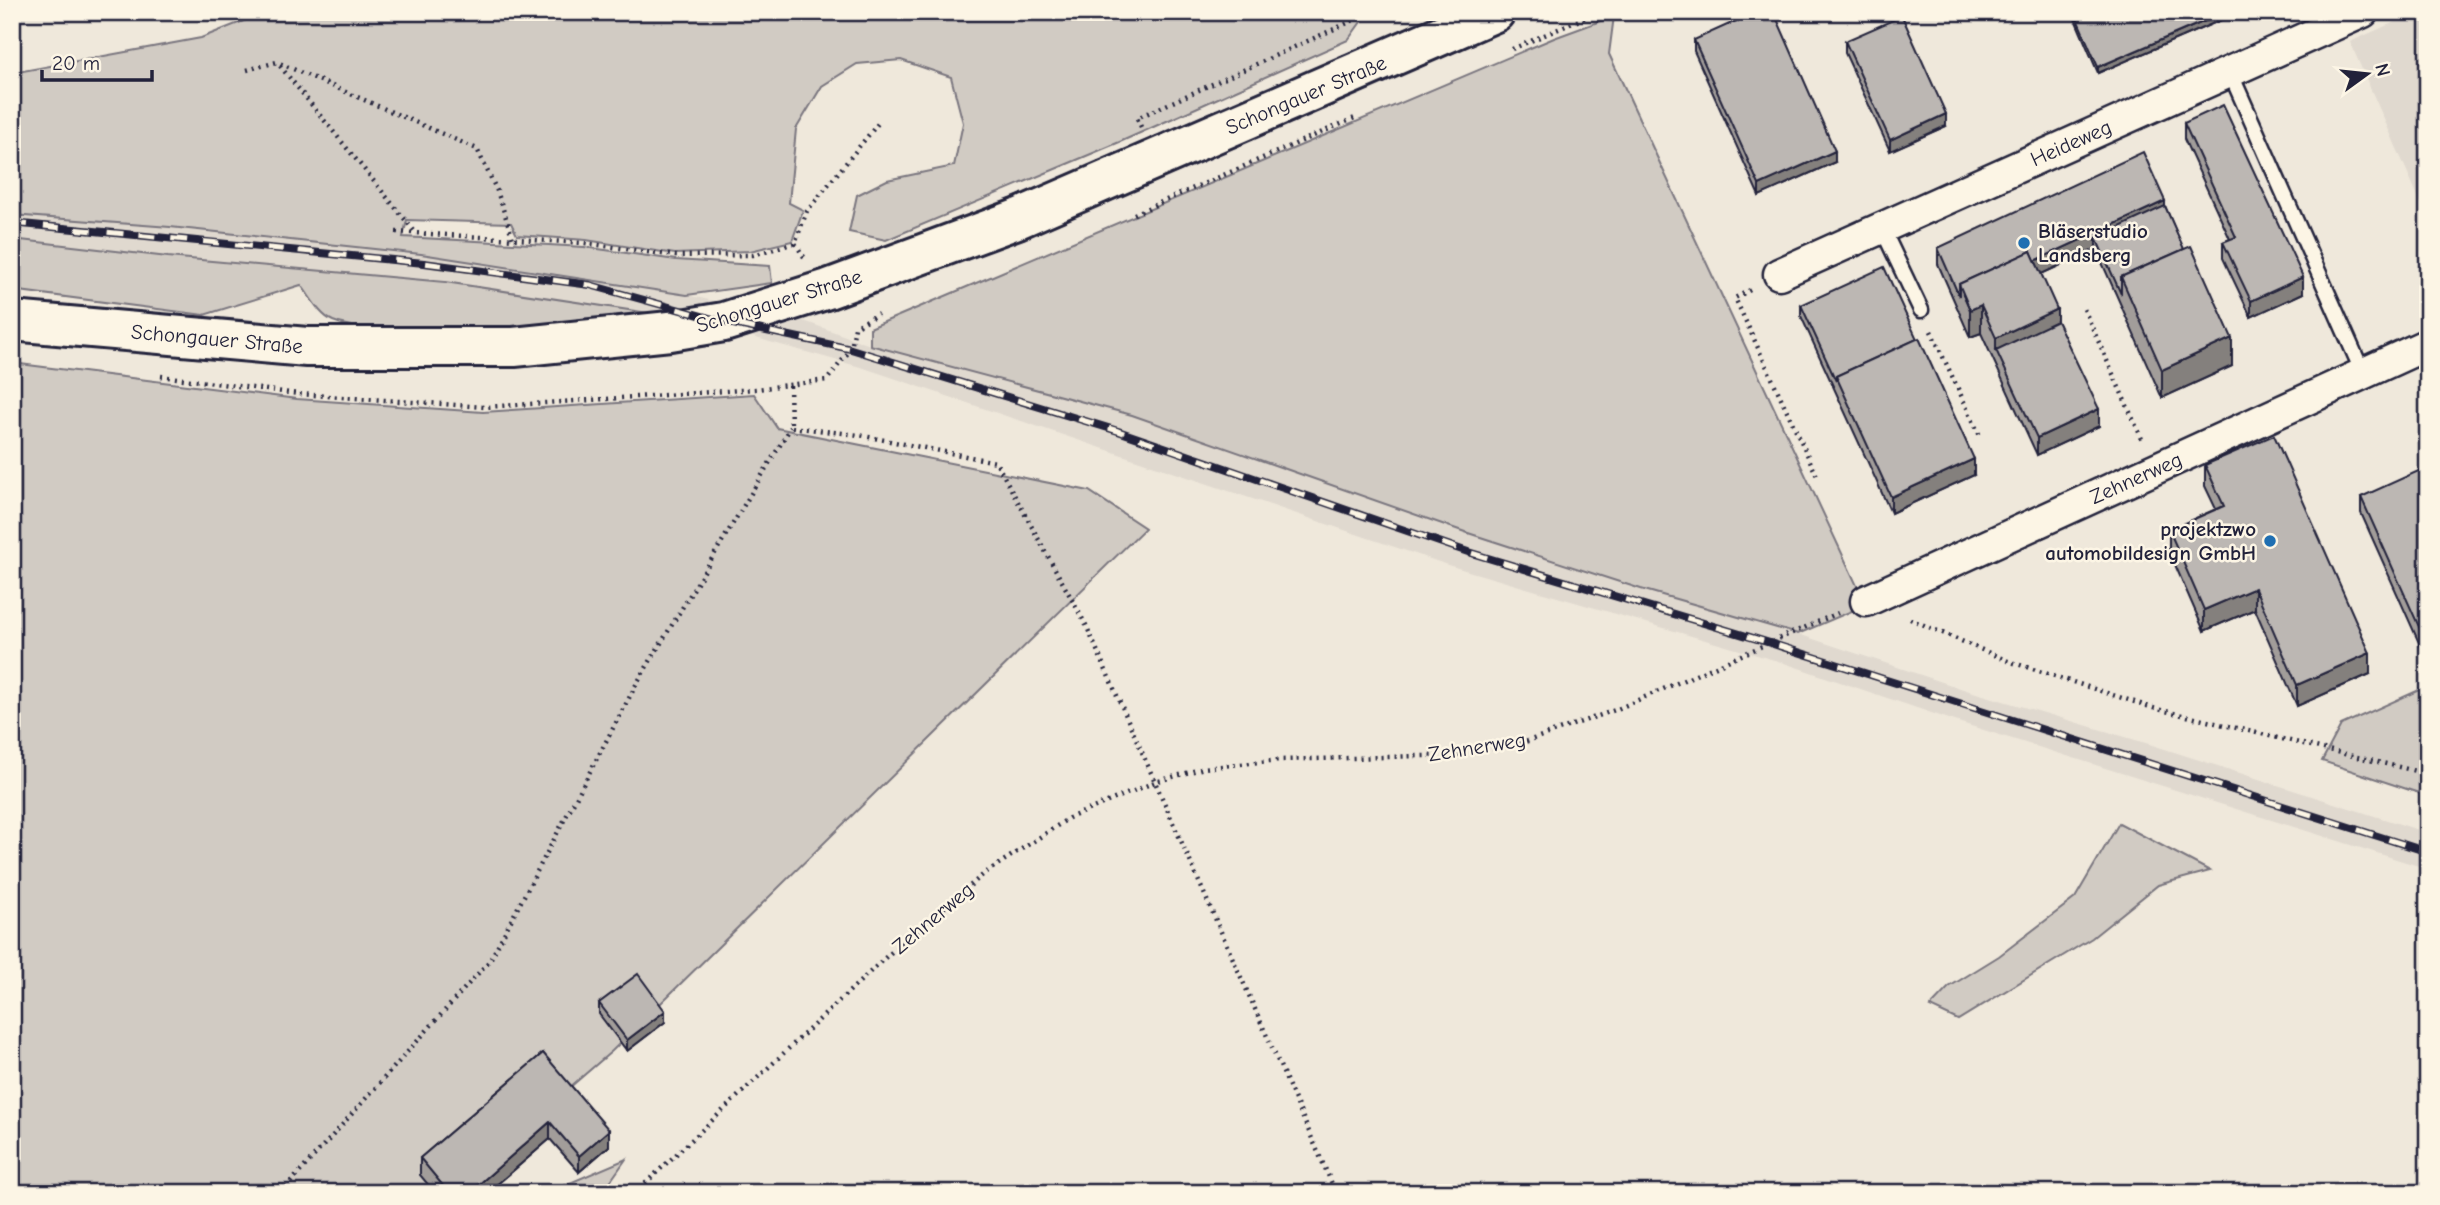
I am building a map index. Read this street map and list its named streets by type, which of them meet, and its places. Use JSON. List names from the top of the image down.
{
  "streets": {
    "main road": ["Schongauer Straße"],
    "street": ["Heideweg", "Zehnerweg"]
  },
  "places": ["Bläserstudio Landsberg", "projektzwo automobildesign GmbH"],
  "scale_bar": "20 m",
  "north": "right"
}
